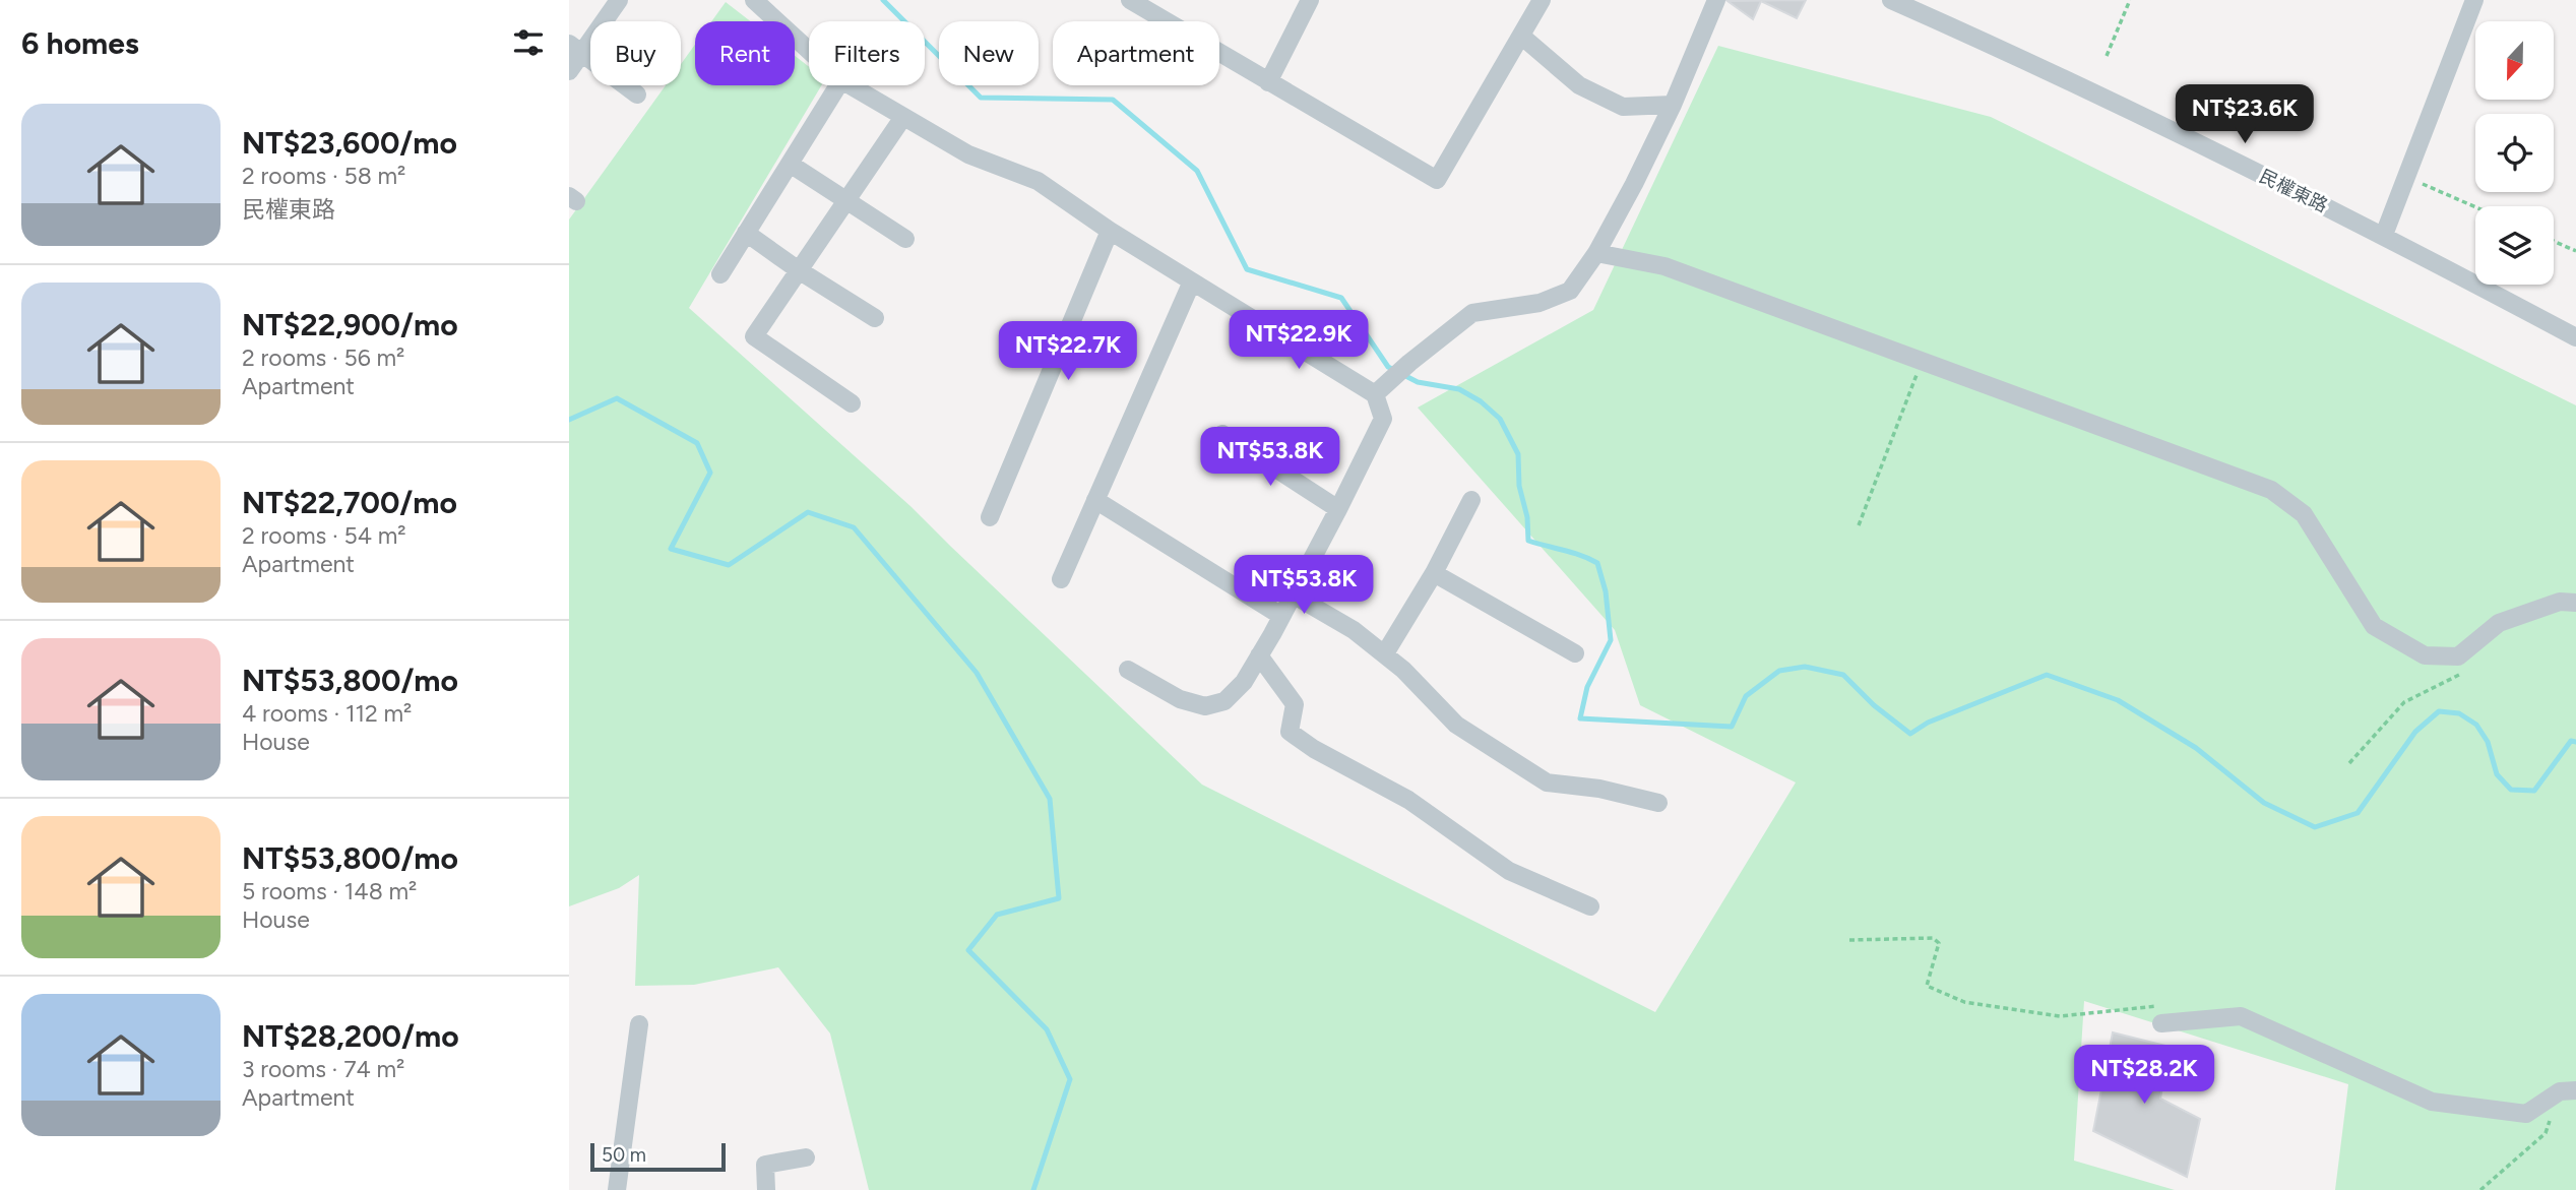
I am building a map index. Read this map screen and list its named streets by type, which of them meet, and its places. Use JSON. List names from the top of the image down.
{
  "streets": {
    "street": ["民權東路"]
  },
  "scale_bar": "50 m",
  "north": "bottom",
  "page": {
    "heading": "6 homes",
    "chip": [
      "Buy",
      "Rent",
      "Filters",
      "New",
      "Apartment"
    ],
    "price": [
      "NT$23.6K",
      "NT$22.9K",
      "NT$22.7K",
      "NT$53.8K",
      "NT$53.8K",
      "NT$28.2K"
    ],
    "list": [
      {
        "name": "NT$23,600/mo",
        "note": "2 rooms · 58 m² · 民權東路"
      },
      {
        "name": "NT$22,900/mo",
        "note": "2 rooms · 56 m² · Apartment"
      },
      {
        "name": "NT$22,700/mo",
        "note": "2 rooms · 54 m² · Apartment"
      },
      {
        "name": "NT$53,800/mo",
        "note": "4 rooms · 112 m² · House"
      },
      {
        "name": "NT$53,800/mo",
        "note": "5 rooms · 148 m² · House"
      },
      {
        "name": "NT$28,200/mo",
        "note": "3 rooms · 74 m² · Apartment"
      }
    ],
    "scale": "50 m"
  }
}
